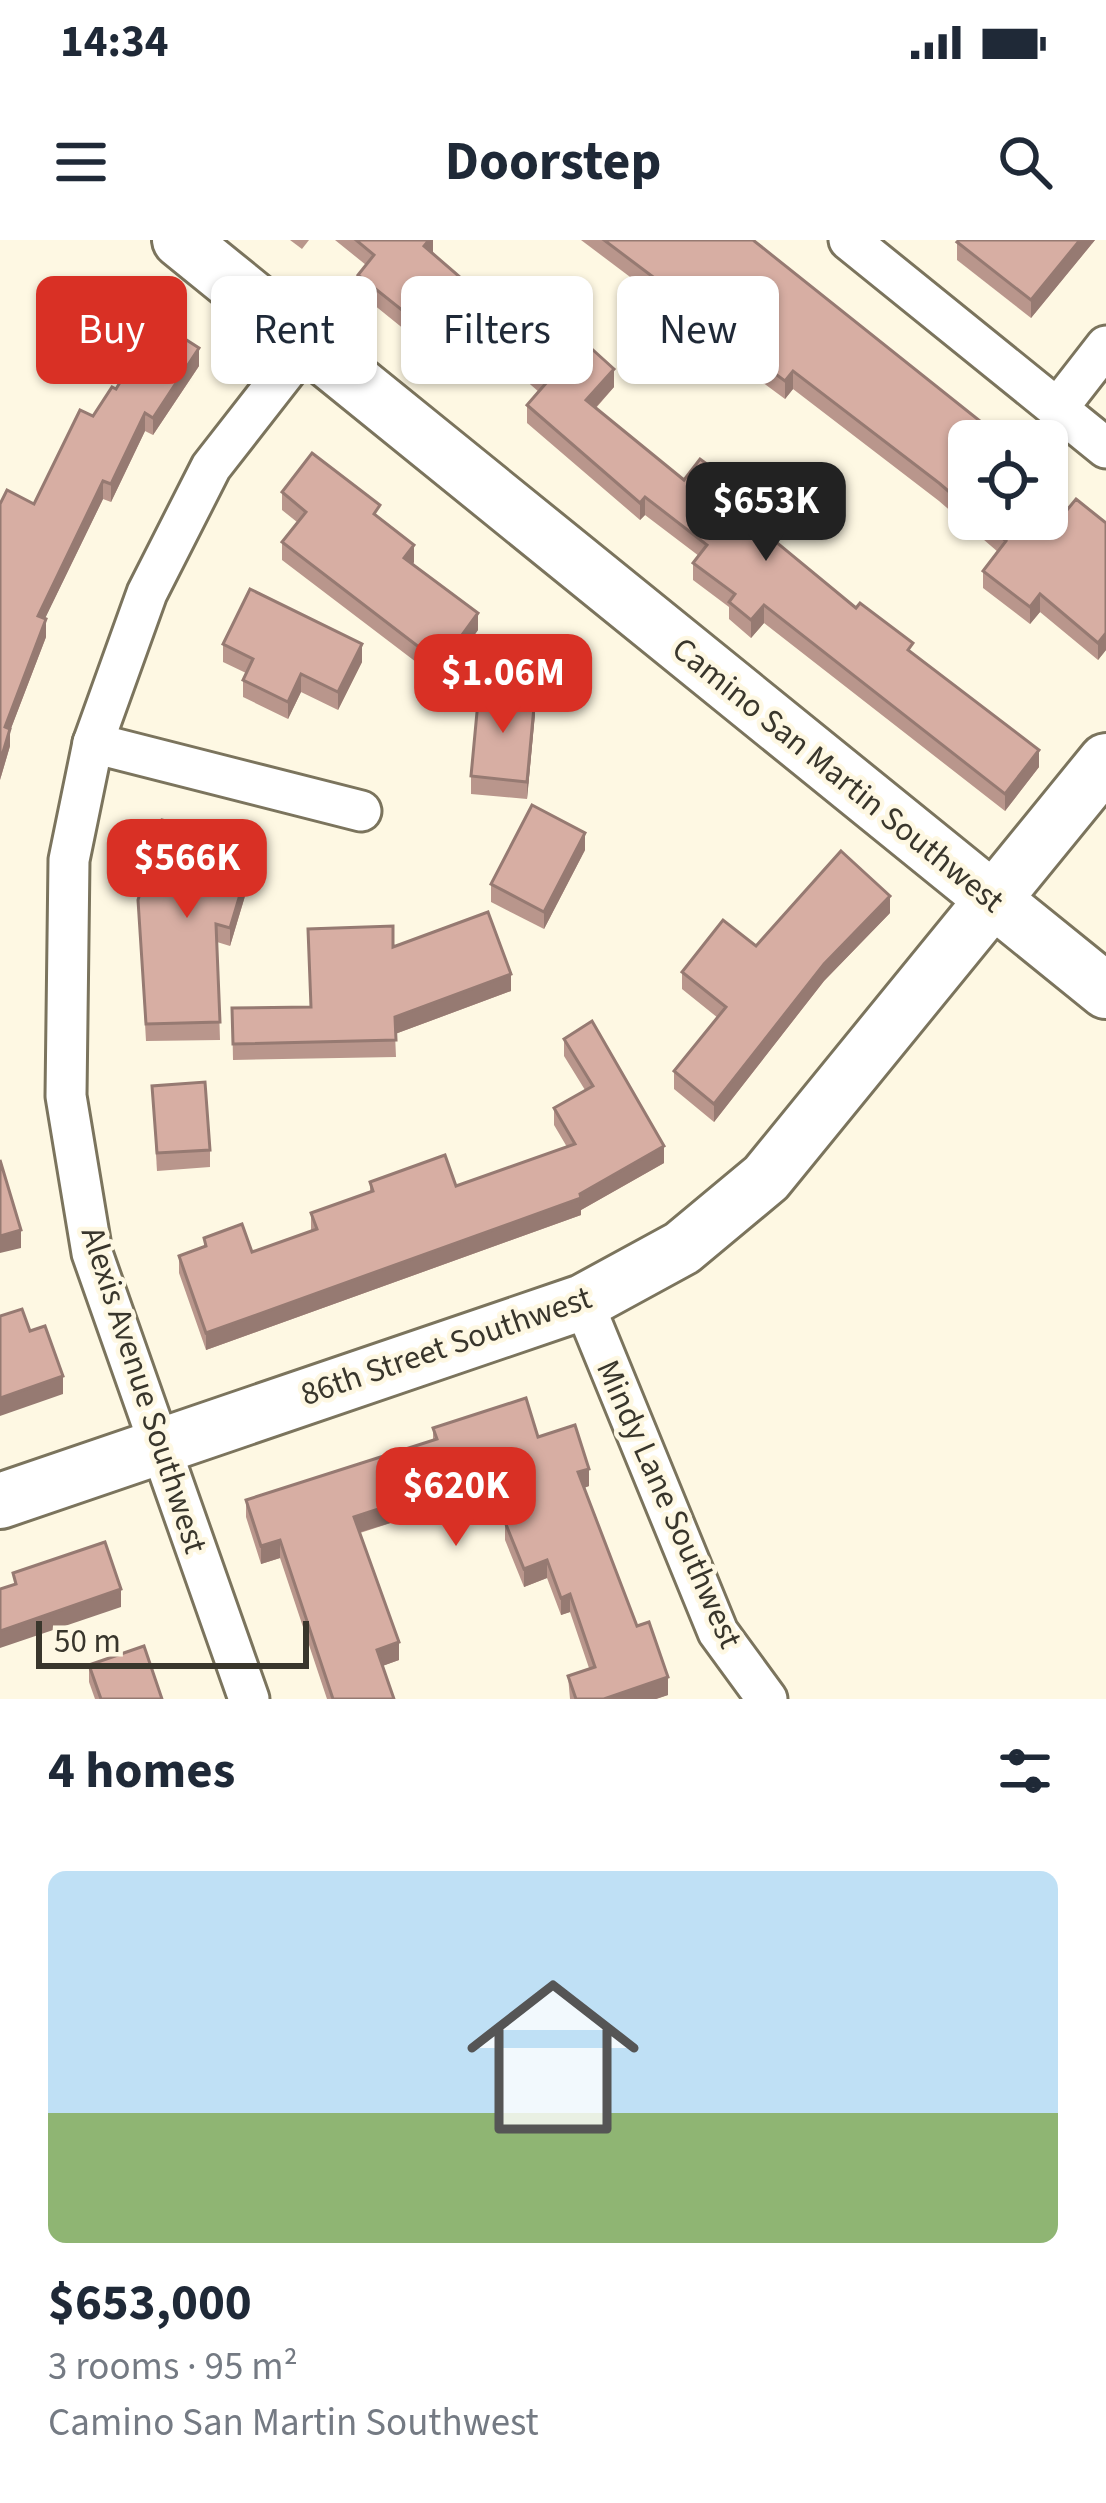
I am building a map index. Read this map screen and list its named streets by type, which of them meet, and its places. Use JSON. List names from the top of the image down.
{
  "streets": {
    "street": [
      "Camino San Martin Southwest",
      "86th Street Southwest",
      "Alexis Avenue Southwest",
      "Mindy Lane Southwest"
    ]
  },
  "crossings": [
    ["Camino San Martin Southwest", "86th Street Southwest"],
    ["86th Street Southwest", "Alexis Avenue Southwest"],
    ["86th Street Southwest", "Mindy Lane Southwest"]
  ],
  "scale_bar": "50 m",
  "page": {
    "status": "14:34",
    "header": "Doorstep",
    "chip": [
      "Buy",
      "Rent",
      "Filters",
      "New"
    ],
    "price": [
      "$653K",
      "$1.06M",
      "$566K",
      "$620K"
    ],
    "scale": "50 m",
    "heading": "4 homes",
    "list": [
      {
        "name": "$653,000",
        "note": "3 rooms · 95 m² · Camino San Martin Southwest"
      }
    ]
  }
}
